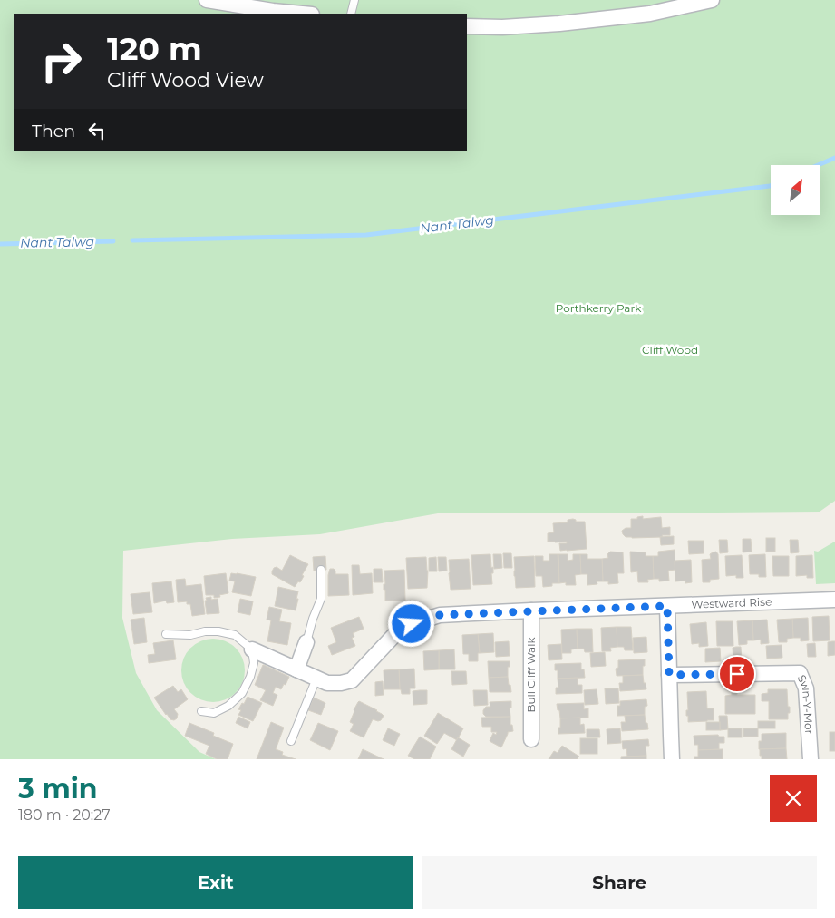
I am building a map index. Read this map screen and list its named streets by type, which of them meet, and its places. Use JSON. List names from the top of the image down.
{
  "streets": {
    "street": ["Westward Rise", "Bull Cliff Walk", "Swn-Y-Mor"]
  },
  "crossings": [
    ["Westward Rise", "Bull Cliff Walk"]
  ],
  "water": ["Nant Talwg"],
  "parks": ["Porthkerry Park", "Cliff Wood"],
  "north": "top right",
  "page": {
    "turn": ["120 m", "Cliff Wood View"],
    "then": "Then",
    "heading": ["3 min", "180 m · 20:27"],
    "buttons": ["Exit", "Share"]
  }
}
